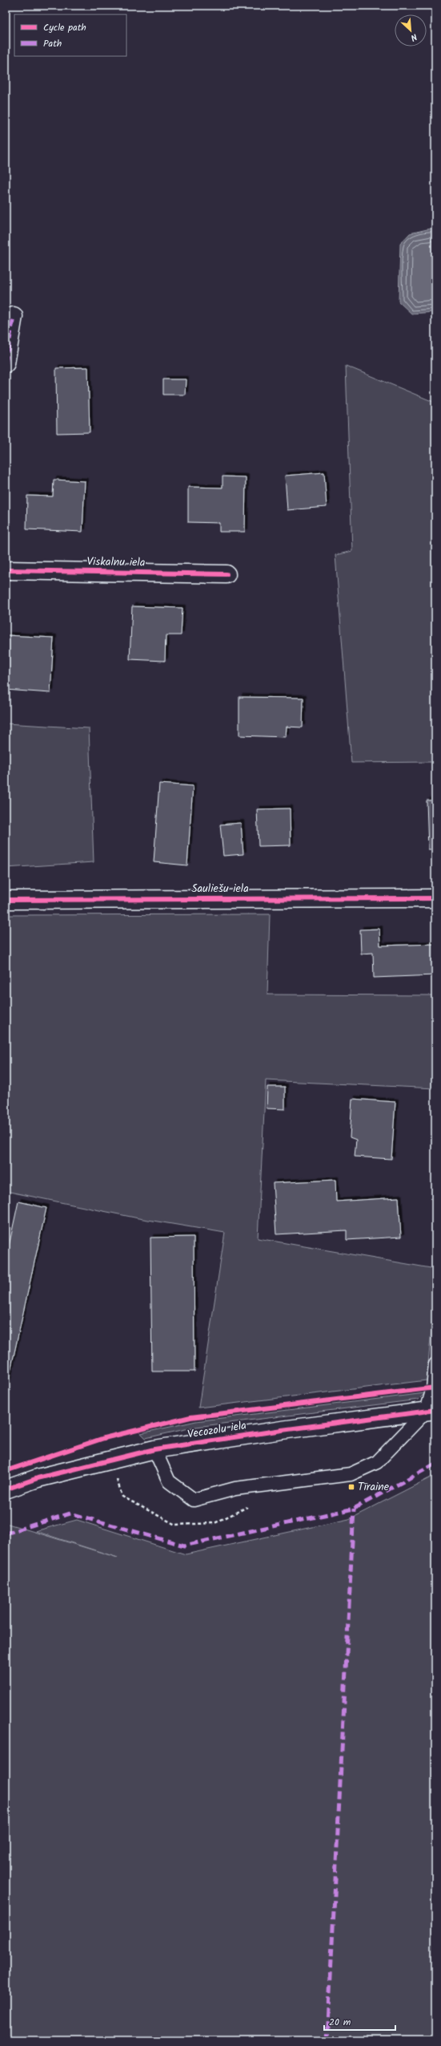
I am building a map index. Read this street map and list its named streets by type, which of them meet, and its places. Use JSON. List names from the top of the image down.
{
  "streets": {
    "street": ["Viskalnu iela", "Sauliešu iela", "Vecozolu iela"]
  },
  "places": {
    "transit": ["Tīraine"]
  },
  "legend": ["Cycle path", "Path"],
  "scale_bar": "20 m",
  "north": "bottom right"
}
